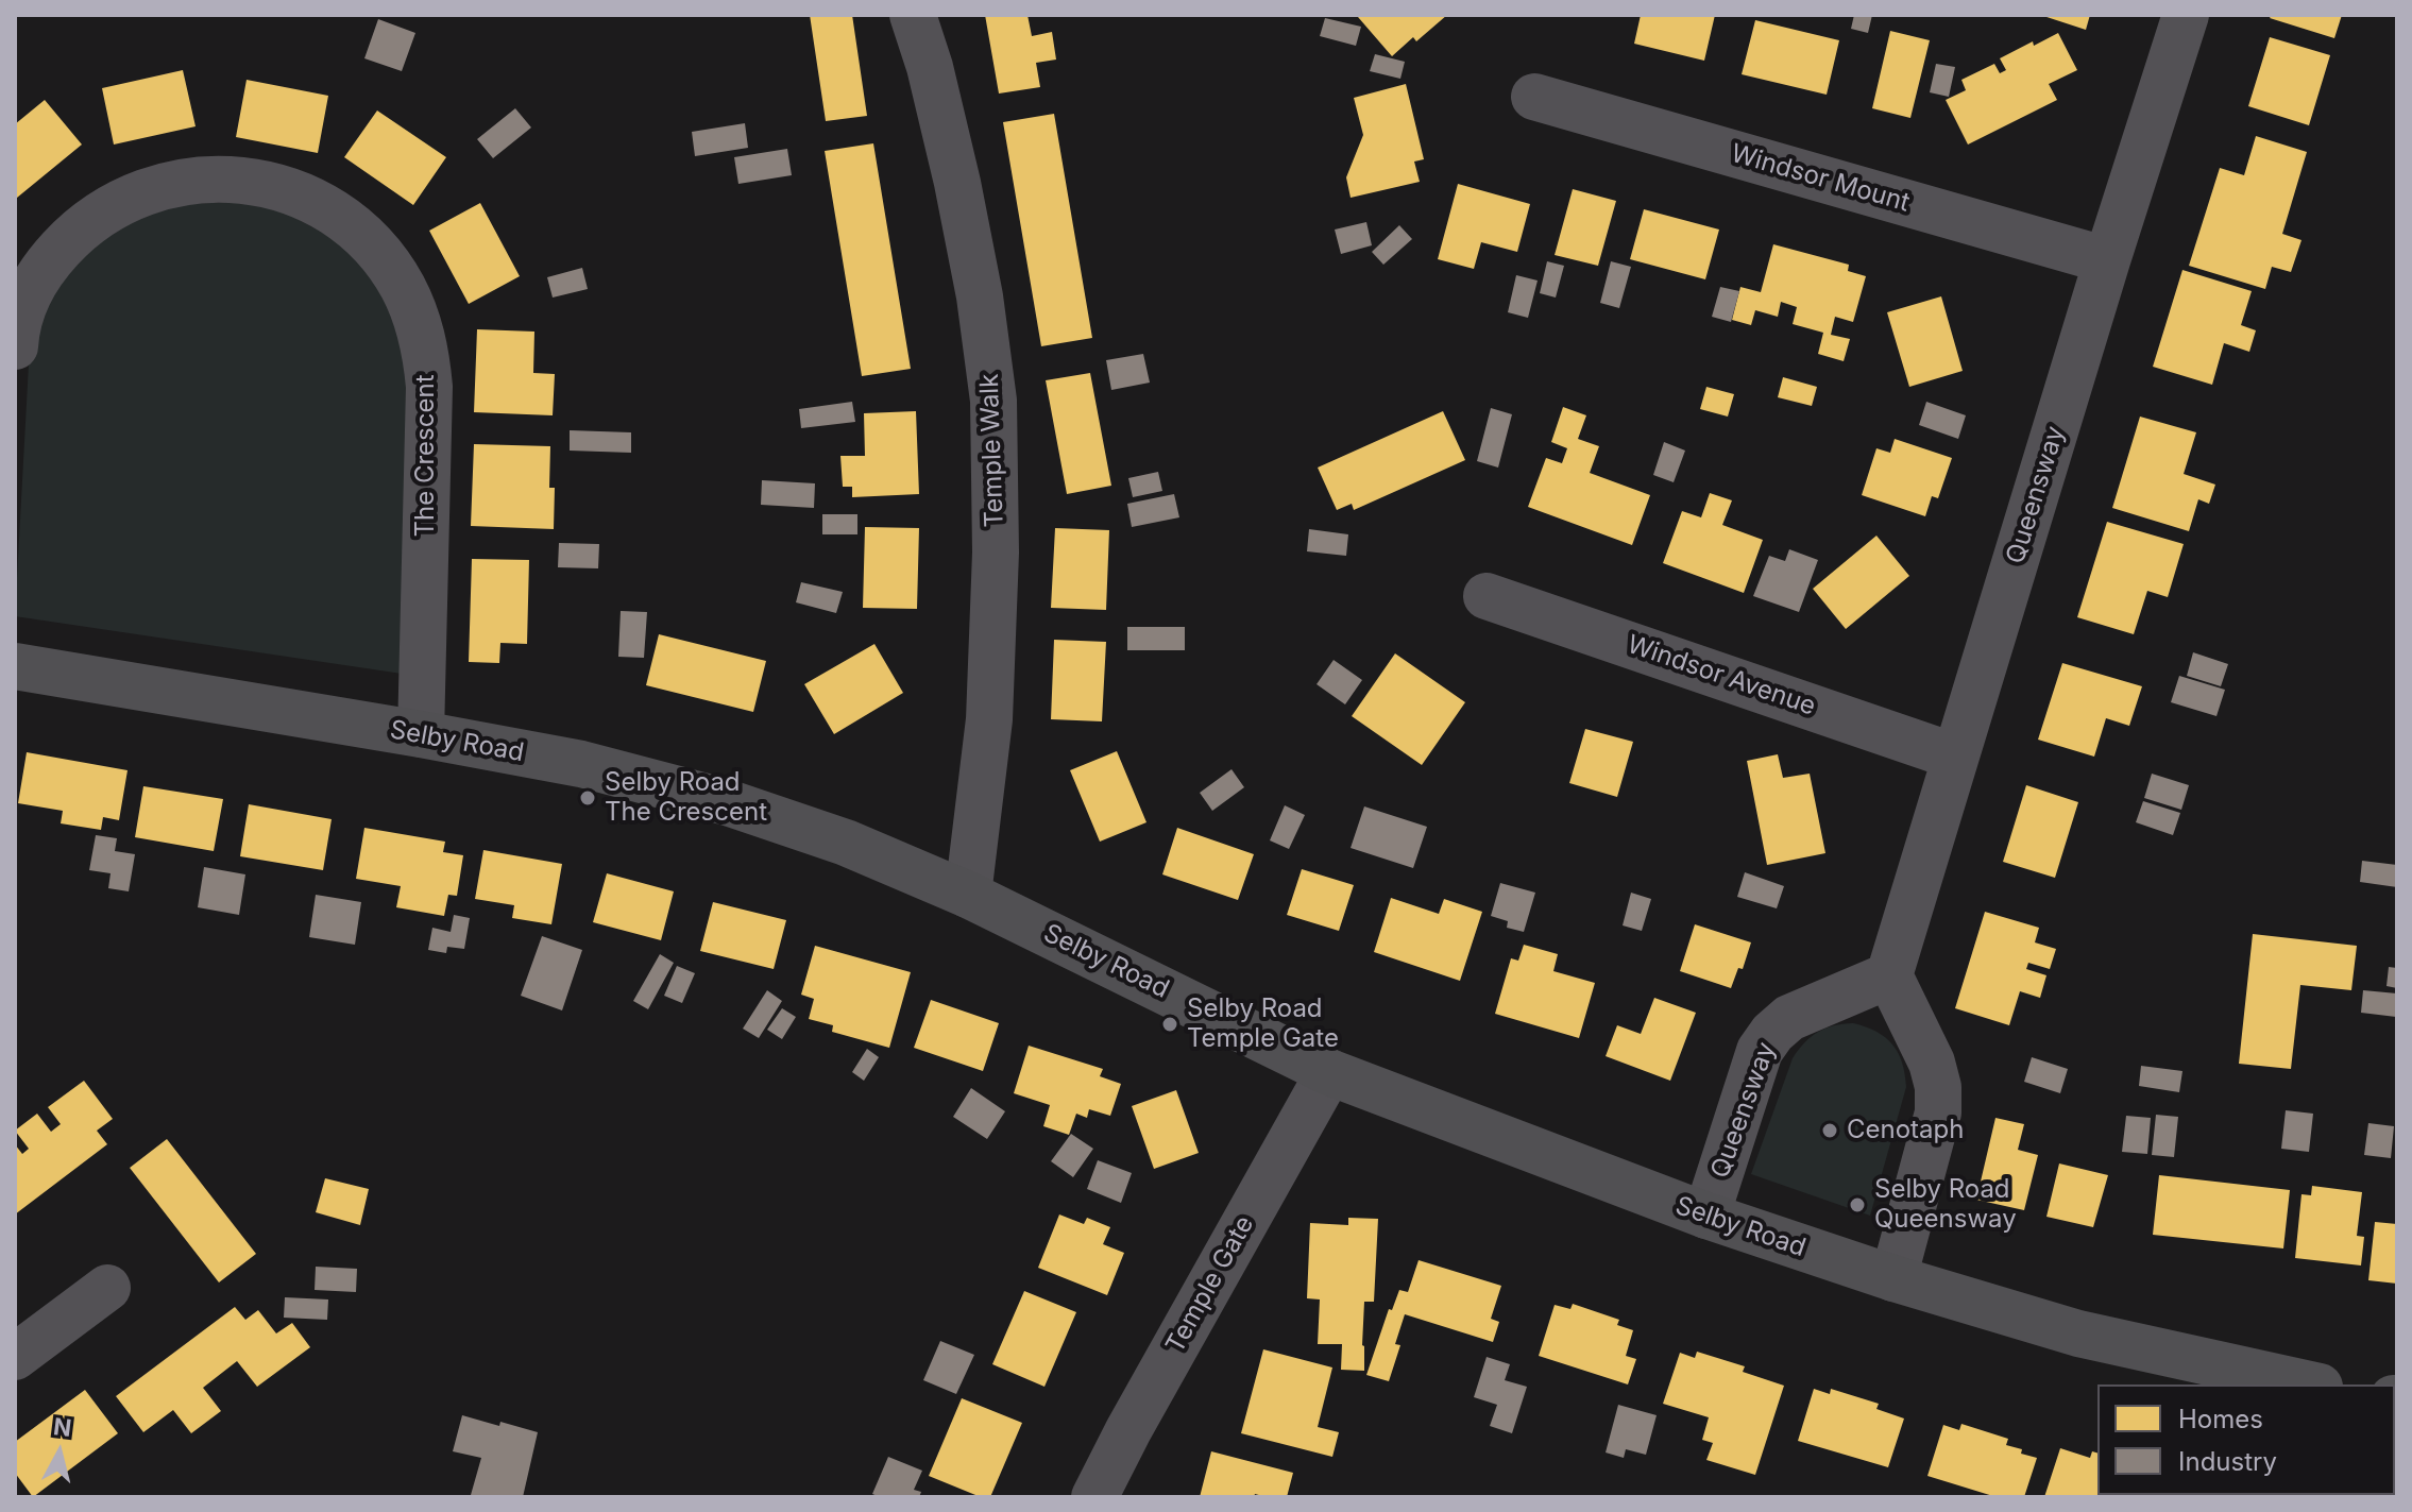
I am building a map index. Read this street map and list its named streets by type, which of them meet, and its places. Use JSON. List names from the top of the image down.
{
  "streets": {
    "main road": ["Selby Road"],
    "street": [
      "Windsor Mount",
      "Temple Walk",
      "The Crescent",
      "Queensway",
      "Windsor Avenue",
      "Temple Gate"
    ]
  },
  "crossings": [
    ["Windsor Mount", "Queensway"],
    ["Temple Walk", "Selby Road"],
    ["The Crescent", "Selby Road"],
    ["Queensway", "Windsor Avenue"],
    ["Queensway", "Selby Road"],
    ["Selby Road", "Temple Gate"]
  ],
  "places": [
    "Selby Road The Crescent",
    "Selby Road Temple Gate",
    "Cenotaph",
    "Selby Road Queensway"
  ],
  "legend": ["Homes", "Industry"],
  "north": "top"
}
